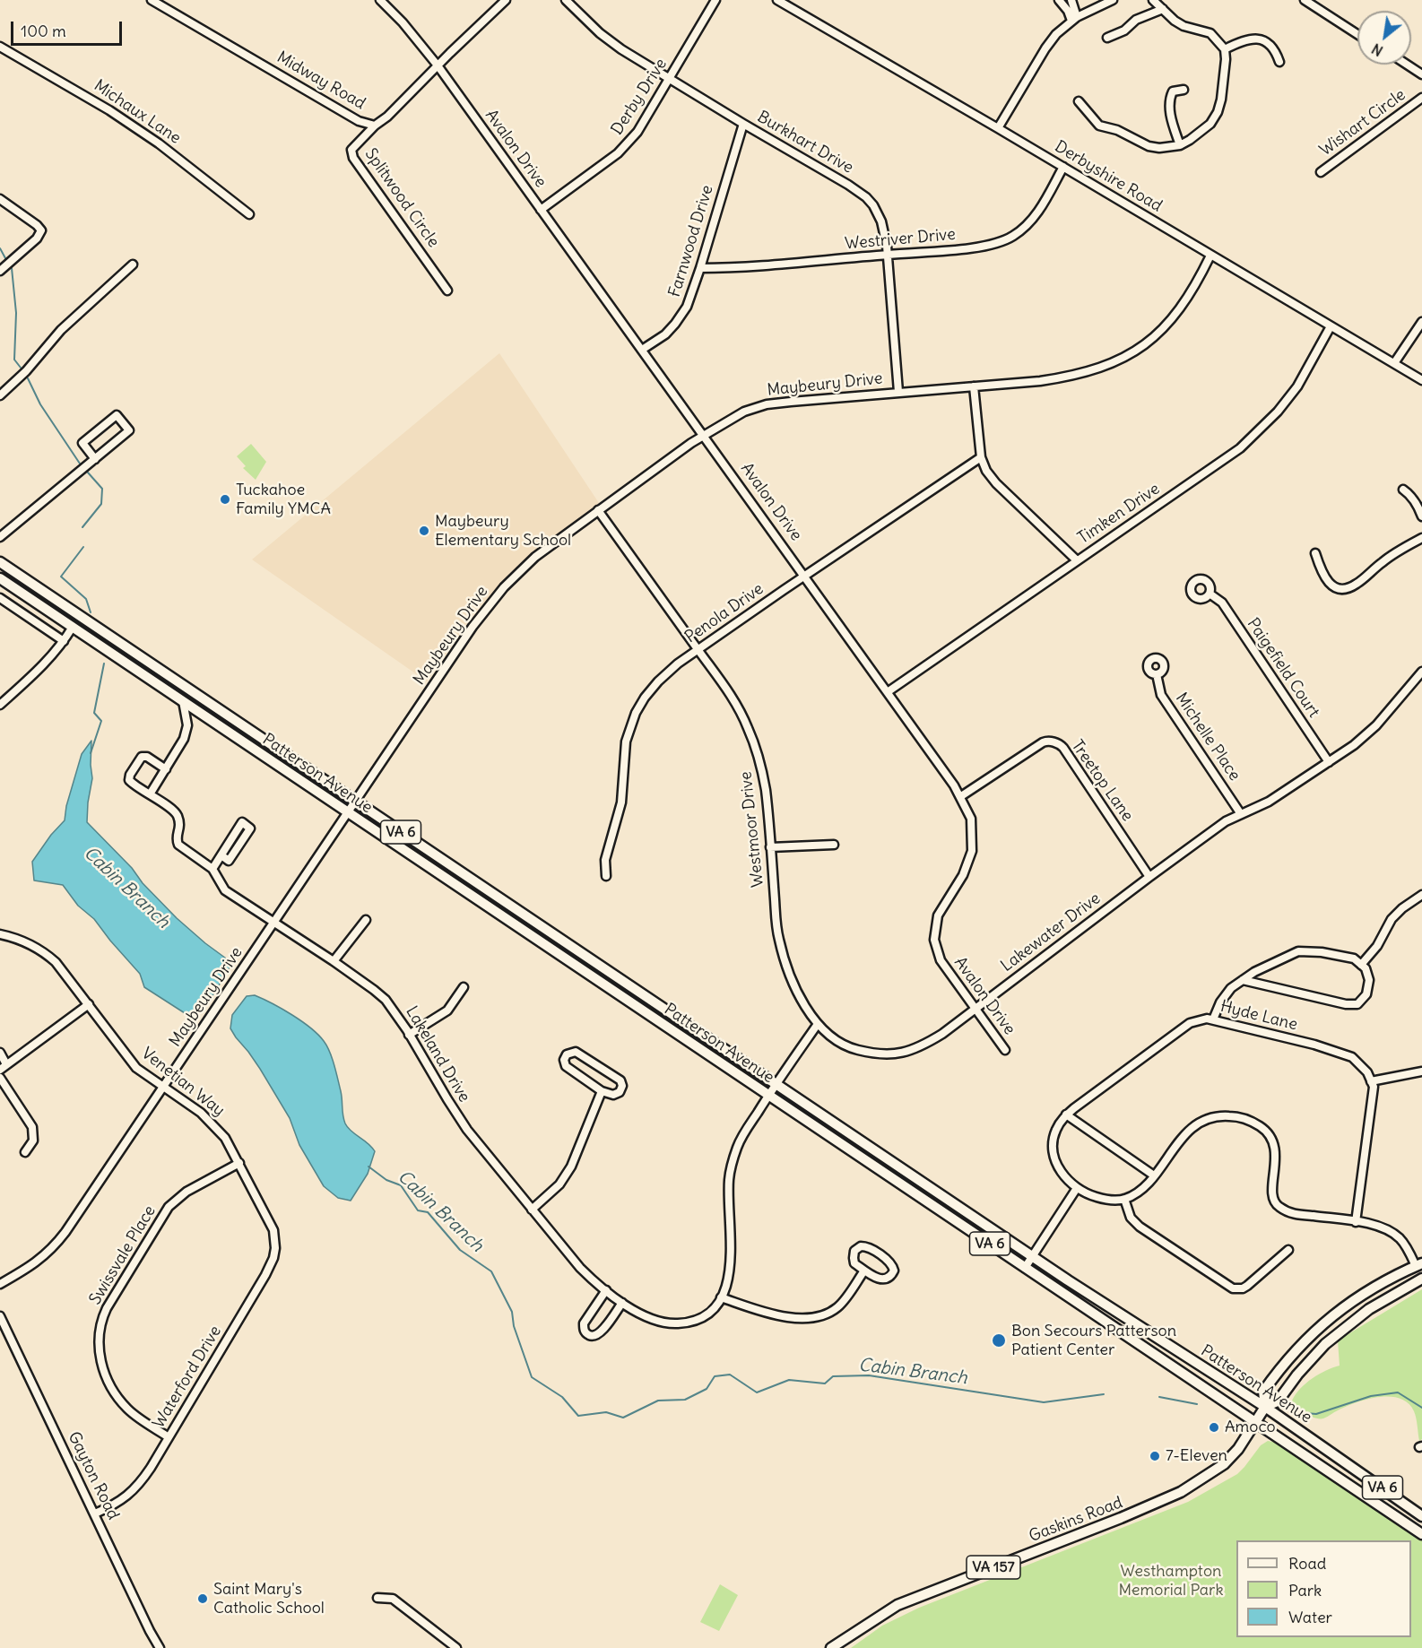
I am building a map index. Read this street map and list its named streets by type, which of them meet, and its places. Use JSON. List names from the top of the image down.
{
  "streets": {
    "main road": [
      "Patterson Avenue",
      "VA 6",
      "Gaskins Road",
      "VA 157"
    ],
    "street": [
      "Midway Road",
      "Derby Drive",
      "Michaux Lane",
      "Wishart Circle",
      "Burkhart Drive",
      "Avalon Drive",
      "Derbyshire Road",
      "Splitwood Circle",
      "Westriver Drive",
      "Farnwood Drive",
      "Maybeury Drive",
      "Timken Drive",
      "Penola Drive",
      "Paigefield Court",
      "Michelle Place",
      "Treetop Lane",
      "Westmoor Drive",
      "Lakewater Drive",
      "Hyde Lane",
      "Lakeland Drive",
      "Venetian Way",
      "Swissvale Place",
      "Waterford Drive",
      "Gayton Road"
    ]
  },
  "crossings": [
    ["Midway Road", "Avalon Drive"],
    ["Midway Road", "Splitwood Circle"],
    ["Derby Drive", "Burkhart Drive"],
    ["Derby Drive", "Avalon Drive"],
    ["Burkhart Drive", "Westriver Drive"],
    ["Burkhart Drive", "Farnwood Drive"],
    ["Burkhart Drive", "Maybeury Drive"],
    ["Avalon Drive", "Farnwood Drive"],
    ["Avalon Drive", "Maybeury Drive"],
    ["Avalon Drive", "Timken Drive"],
    ["Avalon Drive", "Penola Drive"],
    ["Avalon Drive", "Treetop Lane"],
    ["Avalon Drive", "Lakewater Drive"],
    ["Derbyshire Road", "Westriver Drive"],
    ["Derbyshire Road", "Maybeury Drive"],
    ["Derbyshire Road", "Timken Drive"],
    ["Westriver Drive", "Farnwood Drive"],
    ["Maybeury Drive", "Patterson Avenue"],
    ["Maybeury Drive", "Westmoor Drive"],
    ["Maybeury Drive", "Lakeland Drive"],
    ["Maybeury Drive", "Venetian Way"],
    ["Penola Drive", "Westmoor Drive"],
    ["Paigefield Court", "Lakewater Drive"],
    ["Michelle Place", "Lakewater Drive"],
    ["Patterson Avenue", "Gaskins Road"],
    ["Patterson Avenue", "VA 157"],
    ["Treetop Lane", "Lakewater Drive"],
    ["Westmoor Drive", "Lakewater Drive"],
    ["Venetian Way", "Swissvale Place"],
    ["Venetian Way", "Waterford Drive"],
    ["Swissvale Place", "Waterford Drive"],
    ["Waterford Drive", "Gayton Road"],
    ["Gaskins Road", "VA 157"]
  ],
  "water": ["Cabin Branch"],
  "parks": ["Westhampton Memorial Park"],
  "places": [
    "Tuckahoe Family YMCA",
    "Maybeury Elementary School",
    "Bon Secours Patterson Patient Center",
    "Amoco",
    "7-Eleven",
    "Saint Mary's Catholic School"
  ],
  "legend": ["Road", "Park", "Water"],
  "scale_bar": "100 m",
  "north": "bottom left"
}
